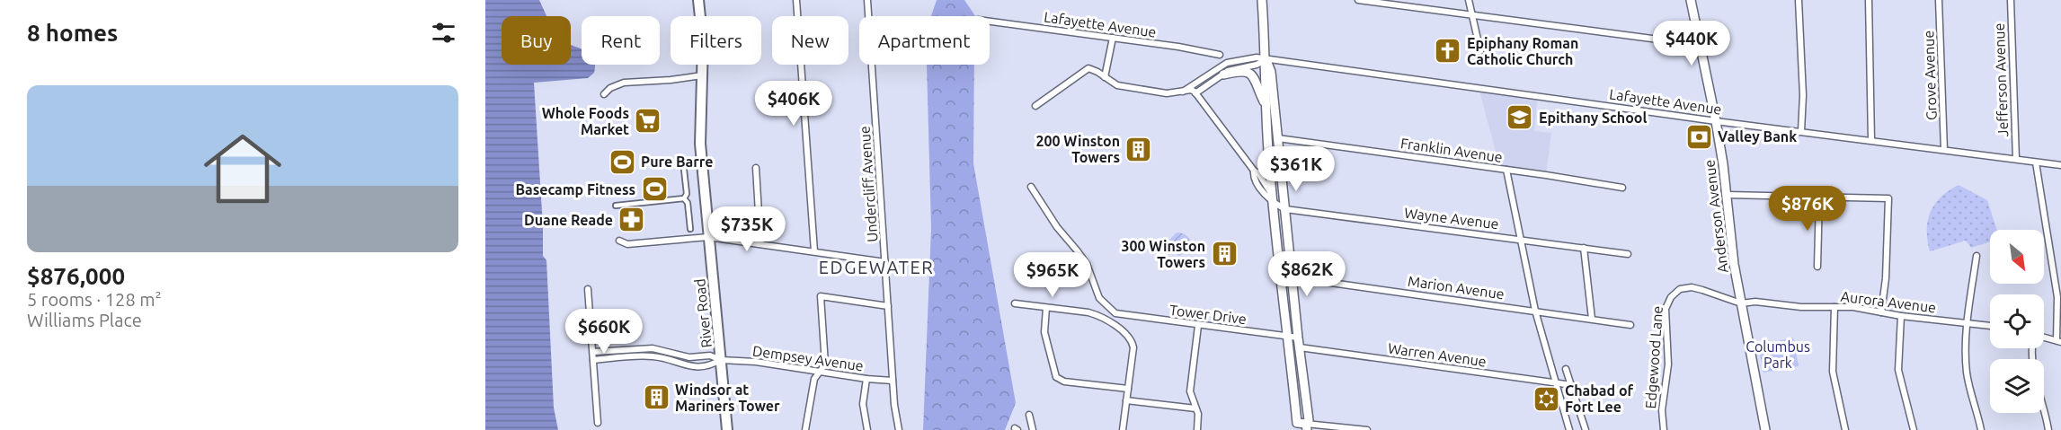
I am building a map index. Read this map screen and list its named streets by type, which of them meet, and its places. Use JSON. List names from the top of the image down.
{
  "streets": {
    "main road": ["Anderson Avenue", "River Road"],
    "street": [
      "Lafayette Avenue",
      "Grove Avenue",
      "Jefferson Avenue",
      "Franklin Avenue",
      "Undercliff Avenue",
      "Wayne Avenue",
      "Marion Avenue",
      "Aurora Avenue",
      "Tower Drive",
      "Warren Avenue",
      "Edgewood Lane",
      "Dempsey Avenue"
    ]
  },
  "crossings": [
    ["Lafayette Avenue", "Grove Avenue"],
    ["Lafayette Avenue", "Jefferson Avenue"],
    ["Lafayette Avenue", "Anderson Avenue"],
    ["Undercliff Avenue", "Dempsey Avenue"],
    ["Anderson Avenue", "Aurora Avenue"],
    ["Anderson Avenue", "Edgewood Lane"],
    ["Aurora Avenue", "Edgewood Lane"],
    ["River Road", "Dempsey Avenue"]
  ],
  "districts": ["EDGEWATER"],
  "parks": ["Columbus Park"],
  "places": {
    "church": ["Epiphany Roman Catholic Church"],
    "school or university": ["Epithany School"],
    "supermarket": ["Whole Foods Market"],
    "bank": ["Valley Bank"],
    "building": ["200 Winston Towers", "300 Winston Towers", "Windsor at Mariners Tower"],
    "sports": ["Pure Barre", "Basecamp Fitness"],
    "pharmacy": ["Duane Reade"],
    "synagogue": ["Chabad of Fort Lee"]
  },
  "north": "bottom right",
  "page": {
    "heading": "8 homes",
    "chip": [
      "Buy",
      "Rent",
      "Filters",
      "New",
      "Apartment"
    ],
    "price": [
      "$440K",
      "$406K",
      "$361K",
      "$876K",
      "$735K",
      "$862K",
      "$965K",
      "$660K"
    ],
    "list": [
      {
        "name": "$876,000",
        "note": "5 rooms · 128 m² · Williams Place"
      }
    ]
  }
}
